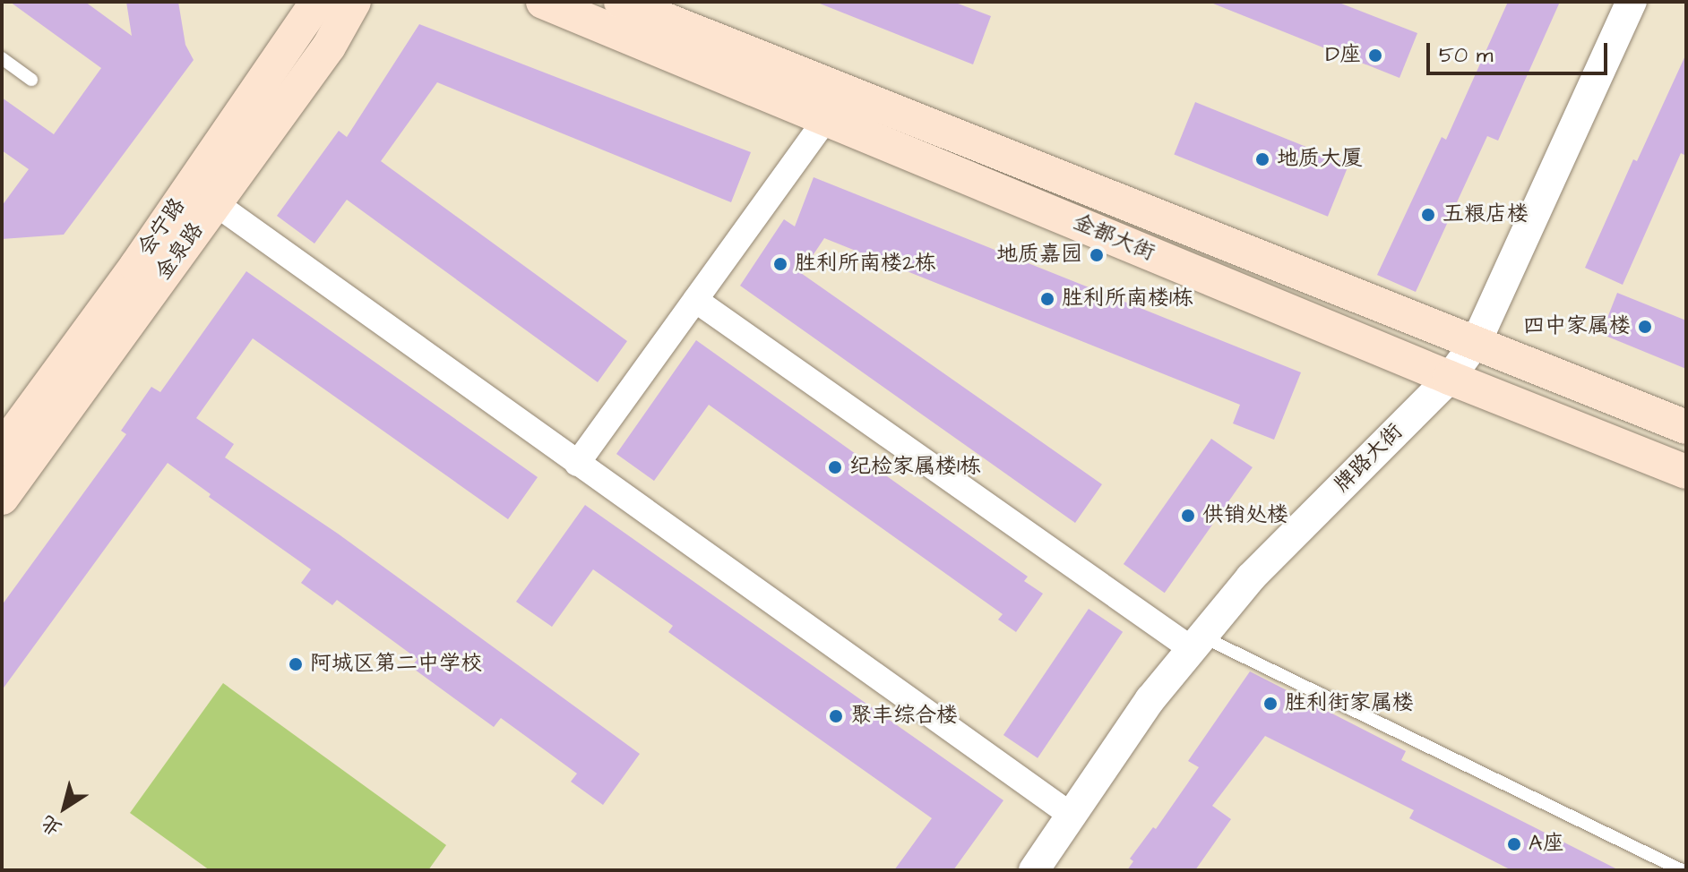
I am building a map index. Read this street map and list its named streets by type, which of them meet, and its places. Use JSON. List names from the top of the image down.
{
  "streets": {
    "main road": ["会宁路", "金都大街", "金泉路"],
    "street": ["牌路大街"]
  },
  "crossings": [
    ["金都大街", "牌路大街"]
  ],
  "places": [
    "D座",
    "地质大厦",
    "五粮店楼",
    "地质嘉园",
    "胜利所南楼2栋",
    "胜利所南楼1栋",
    "四中家属楼",
    "纪检家属楼1栋",
    "供销处楼",
    "阿城区第二中学校",
    "胜利街家属楼",
    "聚丰综合楼",
    "A座"
  ],
  "scale_bar": "50 m",
  "north": "bottom left"
}
